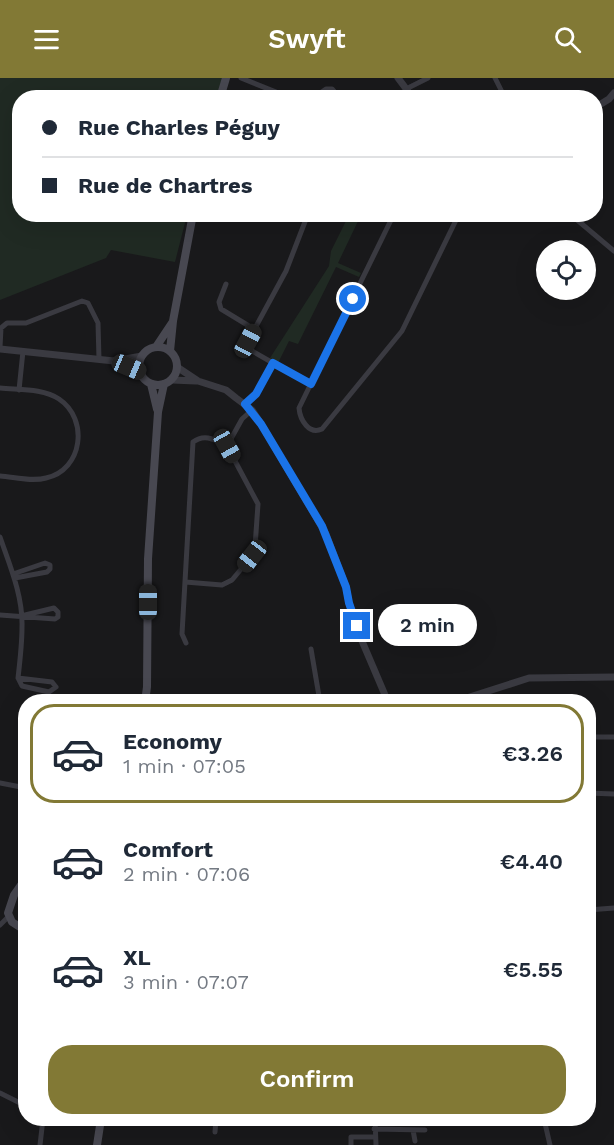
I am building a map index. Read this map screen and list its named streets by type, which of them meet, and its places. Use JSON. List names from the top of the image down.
{
  "page": {
    "header": "Swyft",
    "banner": ["Rue Charles Péguy", "Rue de Chartres"],
    "bubble": "2 min",
    "list": [
      {
        "name": "Economy",
        "note": "1 min · 07:05",
        "value": "€3.26"
      },
      {
        "name": "Comfort",
        "note": "2 min · 07:06",
        "value": "€4.40"
      },
      {
        "name": "XL",
        "note": "3 min · 07:07",
        "value": "€5.55"
      }
    ],
    "buttons": "Confirm"
  }
}
